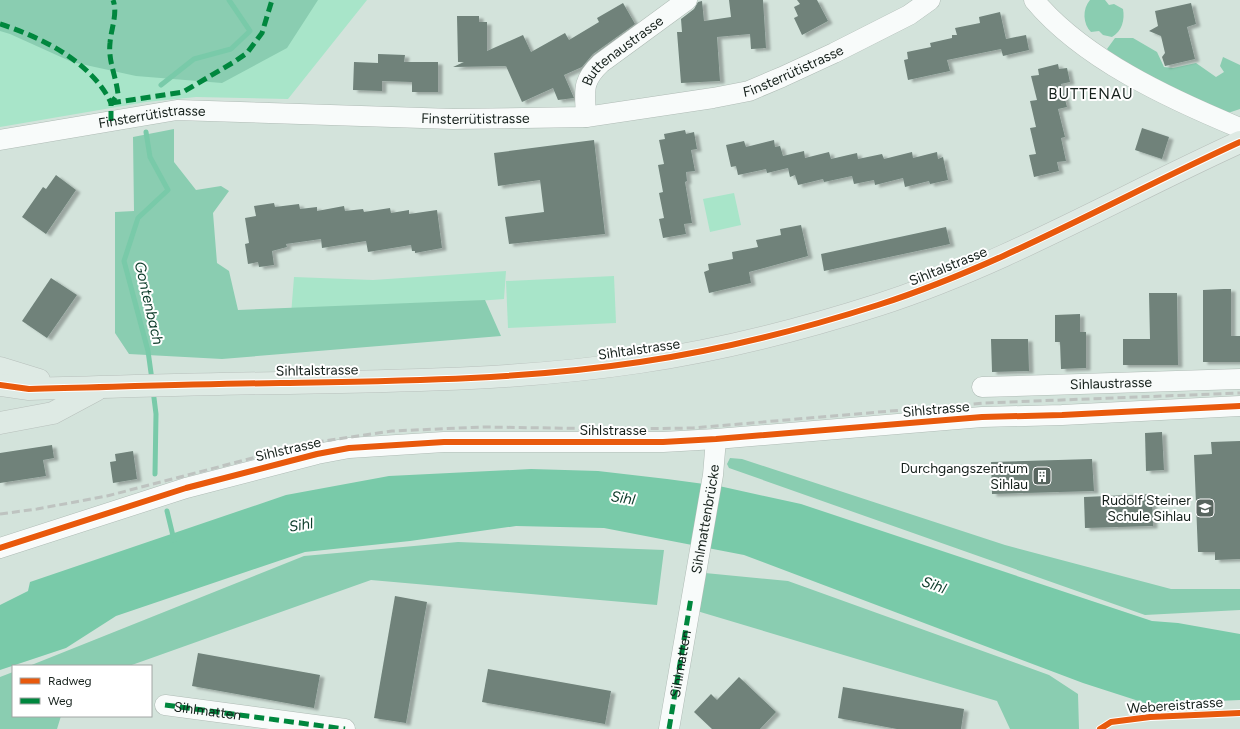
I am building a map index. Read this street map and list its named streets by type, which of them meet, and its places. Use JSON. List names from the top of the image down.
{
  "streets": {
    "main road": ["Sihltalstrasse"],
    "street": [
      "Buttenaustrasse",
      "Finsterrütistrasse",
      "Sihlaustrasse",
      "Sihlstrasse",
      "Sihlmattenbrücke",
      "Sihlmatten"
    ],
    "cycle path": ["Webereistrasse"]
  },
  "crossings": [
    ["Buttenaustrasse", "Finsterrütistrasse"],
    ["Sihlstrasse", "Sihlmattenbrücke"],
    ["Sihlmattenbrücke", "Sihlmatten"]
  ],
  "districts": ["BUTTENAU"],
  "water": ["Gontenbach", "Sihl"],
  "places": {
    "building": ["Durchgangszentrum Sihlau"],
    "school or university": ["Rudolf Steiner Schule Sihlau"]
  },
  "legend": ["Radweg", "Weg"]
}
